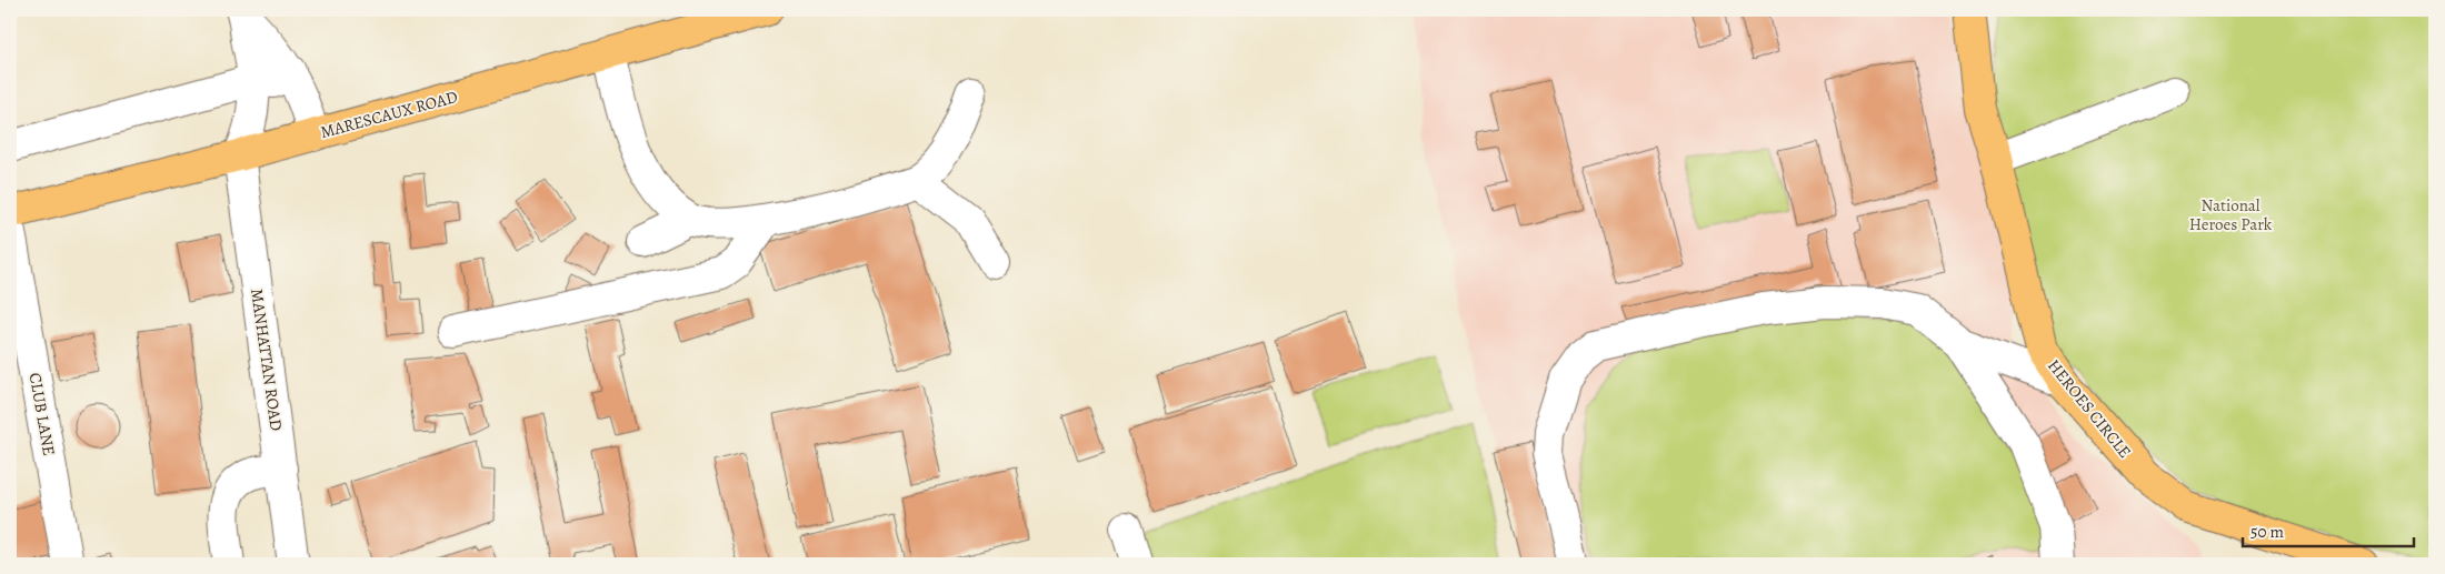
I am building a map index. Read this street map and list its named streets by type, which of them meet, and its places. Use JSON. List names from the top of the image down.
{
  "streets": {
    "main road": ["MARESCAUX ROAD", "HEROES CIRCLE"],
    "street": ["MANHATTAN ROAD", "CLUB LANE"]
  },
  "crossings": [
    ["MARESCAUX ROAD", "MANHATTAN ROAD"]
  ],
  "parks": ["National Heroes Park"],
  "scale_bar": "50 m"
}
